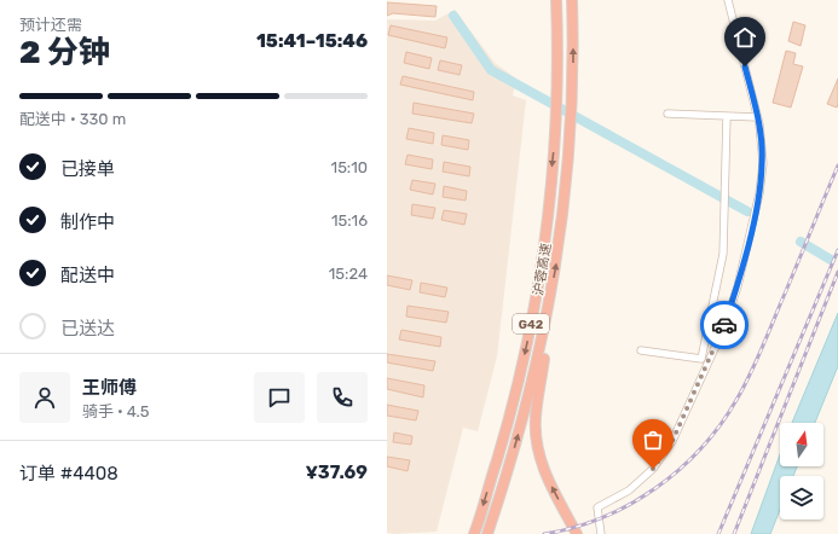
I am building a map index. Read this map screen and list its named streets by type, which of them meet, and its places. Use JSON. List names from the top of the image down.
{
  "streets": {
    "highway": ["沪蓉高速", "G42"]
  },
  "north": "top",
  "page": {
    "heading": ["2 分钟", "预计还需", "15:41–15:46"],
    "panel": [
      "王师傅",
      "骑手 · 4.5",
      "订单 #4408",
      "¥37.69"
    ],
    "bar": "配送中 · 330 m",
    "list": [
      ["已接单", "15:10"],
      ["制作中", "15:16"],
      ["配送中", "15:24"],
      "已送达"
    ]
  }
}
